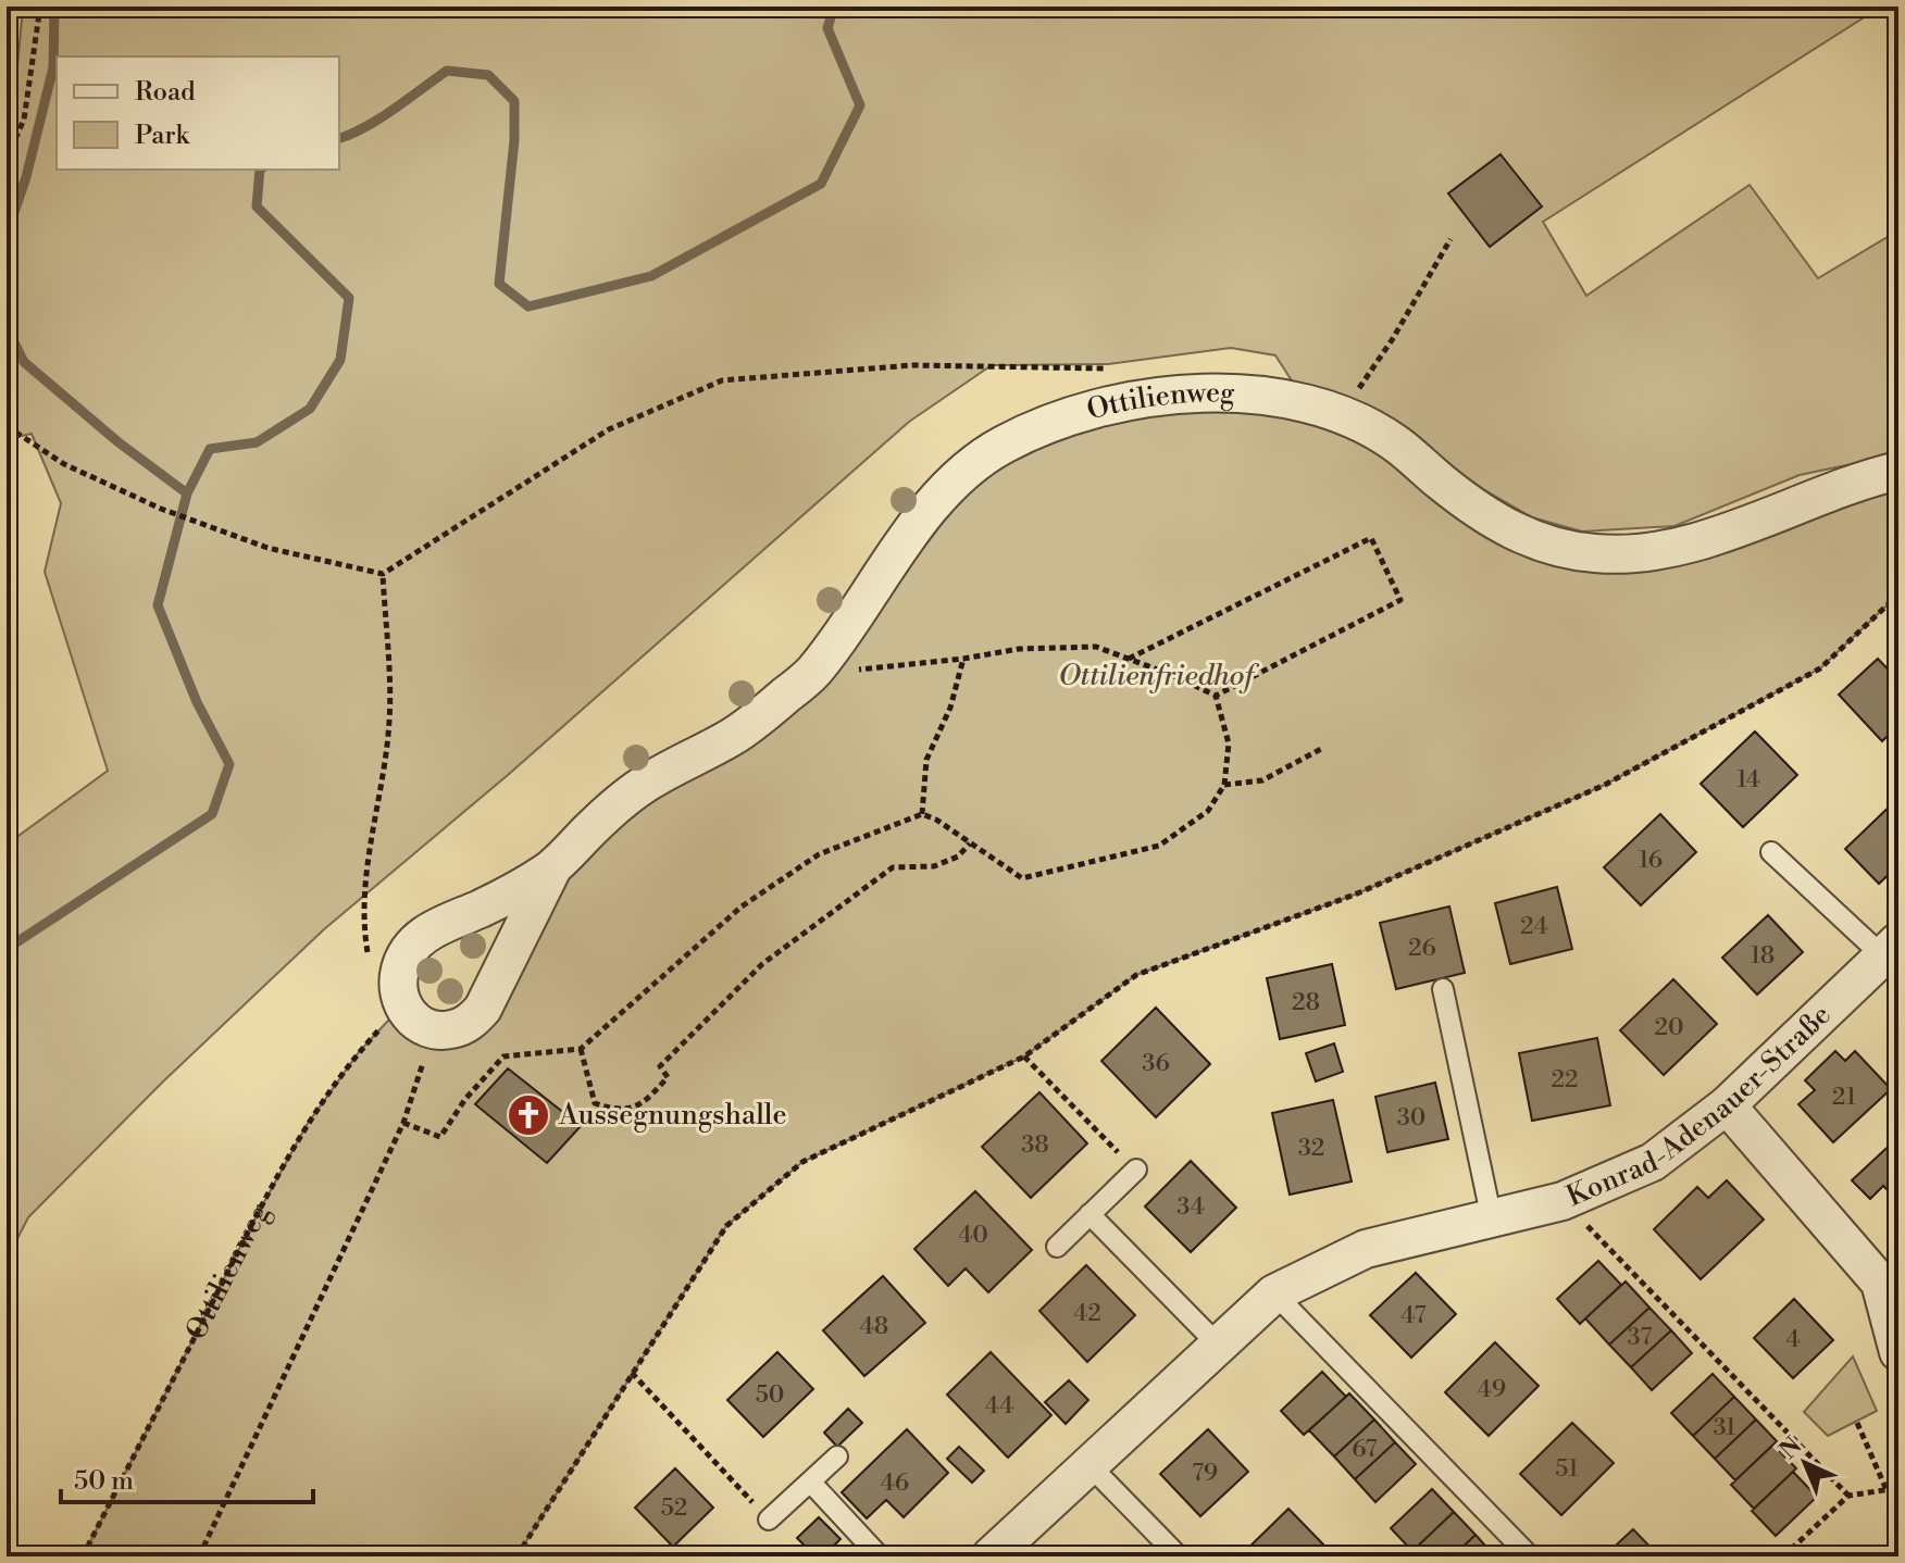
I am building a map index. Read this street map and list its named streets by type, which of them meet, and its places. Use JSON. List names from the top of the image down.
{
  "streets": {
    "street": ["Ottilienweg", "Konrad-Adenauer-Straße"]
  },
  "parks": ["Ottilienfriedhof"],
  "places": {
    "church": ["Aussegnungshalle"]
  },
  "house_numbers": [
    "14",
    "16",
    "24",
    "26",
    "18",
    "28",
    "20",
    "36",
    "22",
    "21",
    "30",
    "38",
    "32",
    "34",
    "40",
    "42",
    "47",
    "48",
    "37",
    "4",
    "49",
    "50",
    "44",
    "31",
    "67",
    "51",
    "79",
    "46",
    "52"
  ],
  "legend": ["Road", "Park"],
  "scale_bar": "50 m",
  "north": "top left"
}
